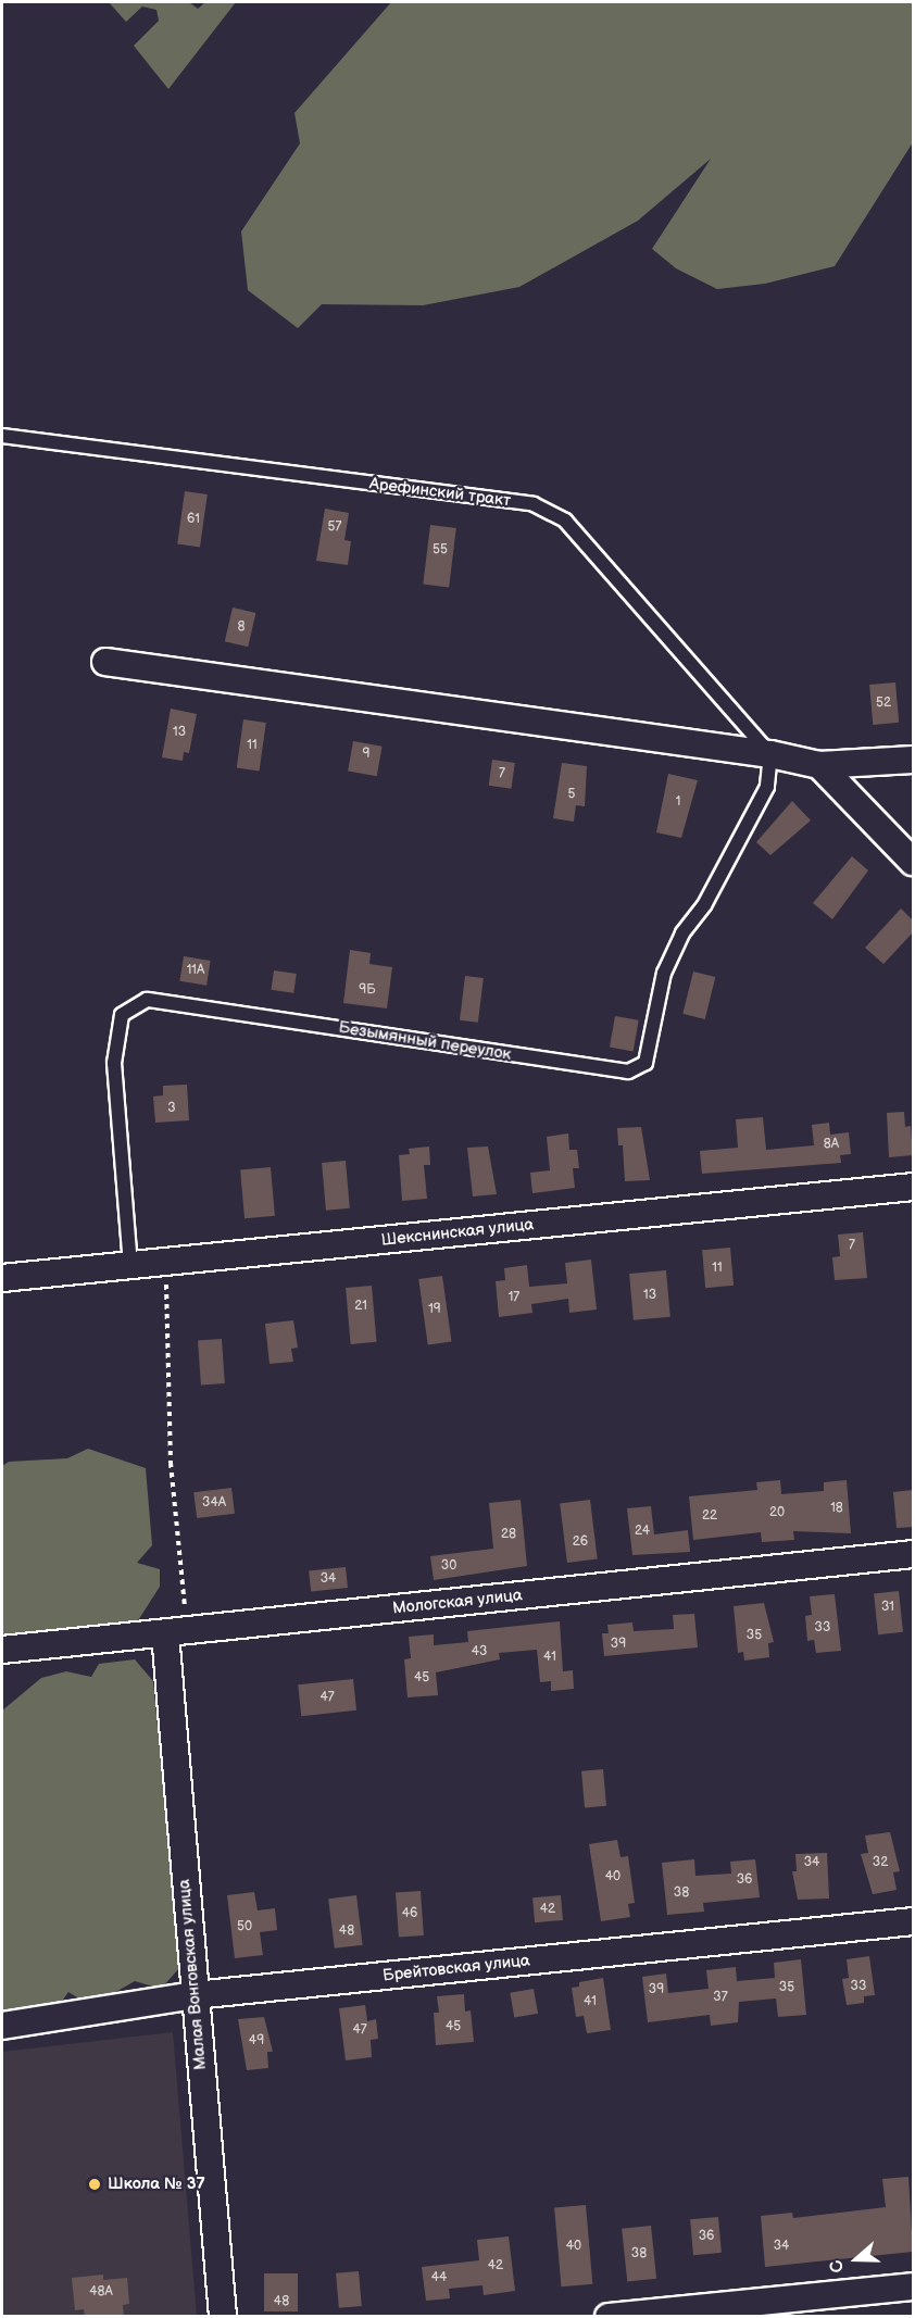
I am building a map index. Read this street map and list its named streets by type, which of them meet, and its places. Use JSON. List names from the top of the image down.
{
  "streets": {
    "street": [
      "Шекснинская улица",
      "Мологская улица",
      "Брейтовская улица",
      "Малая Вонговская улица"
    ],
    "lane": ["Арефинский тракт", "Безымянный переулок"]
  },
  "crossings": [
    ["Арефинский тракт", "Безымянный переулок"],
    ["Безымянный переулок", "Шекснинская улица"],
    ["Мологская улица", "Малая Вонговская улица"],
    ["Брейтовская улица", "Малая Вонговская улица"]
  ],
  "places": ["Школа № 37"],
  "house_numbers": [
    "61",
    "57",
    "55",
    "8",
    "52",
    "13",
    "11",
    "9",
    "7",
    "5",
    "1",
    "11А",
    "9Б",
    "3",
    "8А",
    "7",
    "11",
    "13",
    "17",
    "21",
    "19",
    "34А",
    "18",
    "20",
    "22",
    "24",
    "28",
    "26",
    "30",
    "34",
    "31",
    "33",
    "35",
    "39",
    "43",
    "41",
    "45",
    "47",
    "34",
    "32",
    "40",
    "36",
    "38",
    "42",
    "46",
    "50",
    "48",
    "33",
    "35",
    "39",
    "37",
    "41",
    "45",
    "47",
    "49",
    "36",
    "40",
    "34",
    "38",
    "42",
    "44",
    "48А",
    "48"
  ],
  "north": "left"
}
